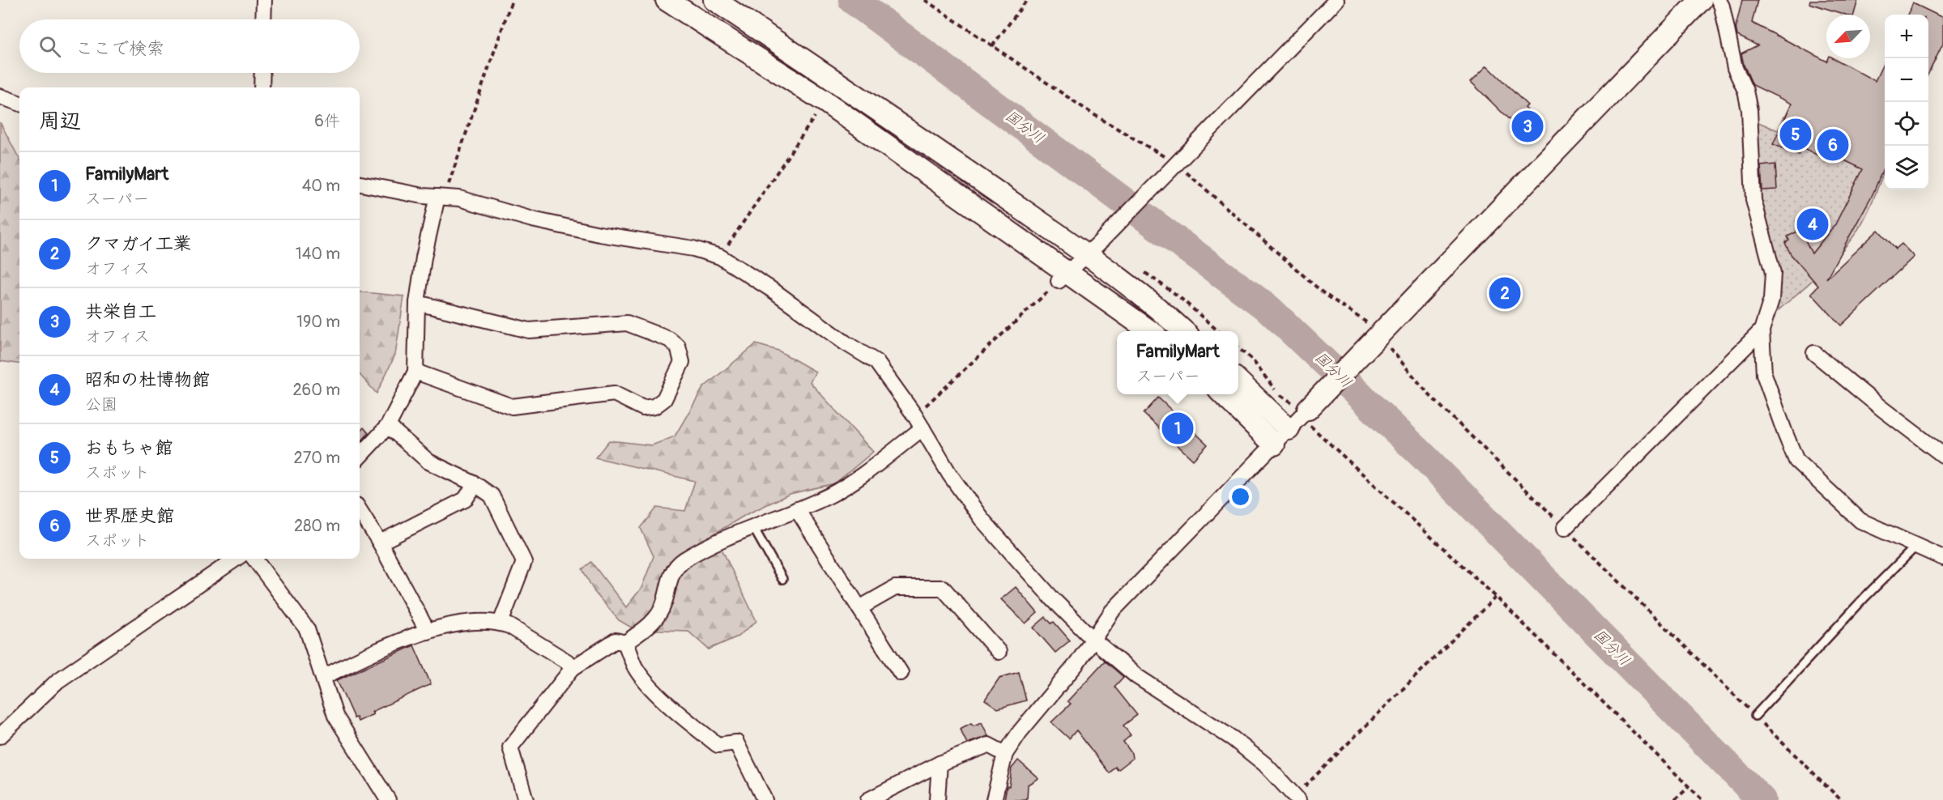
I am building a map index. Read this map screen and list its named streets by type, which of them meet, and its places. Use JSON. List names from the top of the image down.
{
  "water": ["国分川"],
  "north": "bottom left",
  "page": {
    "map_buttons": ["+", "−"],
    "search": "ここで検索",
    "heading": ["周辺", "6件"],
    "pins": [
      "3",
      "5",
      "6",
      "4",
      "2",
      "1"
    ],
    "list": [
      {
        "mark": "1",
        "name": "FamilyMart",
        "note": "スーパー",
        "value": "40 m"
      },
      {
        "mark": "2",
        "name": "クマガイ工業",
        "note": "オフィス",
        "value": "140 m"
      },
      {
        "mark": "3",
        "name": "共栄自工",
        "note": "オフィス",
        "value": "190 m"
      },
      {
        "mark": "4",
        "name": "昭和の杜博物館",
        "note": "公園",
        "value": "260 m"
      },
      {
        "mark": "5",
        "name": "おもちゃ館",
        "note": "スポット",
        "value": "270 m"
      },
      {
        "mark": "6",
        "name": "世界歴史館",
        "note": "スポット",
        "value": "280 m"
      }
    ],
    "popup": ["FamilyMart", "スーパー"]
  }
}
